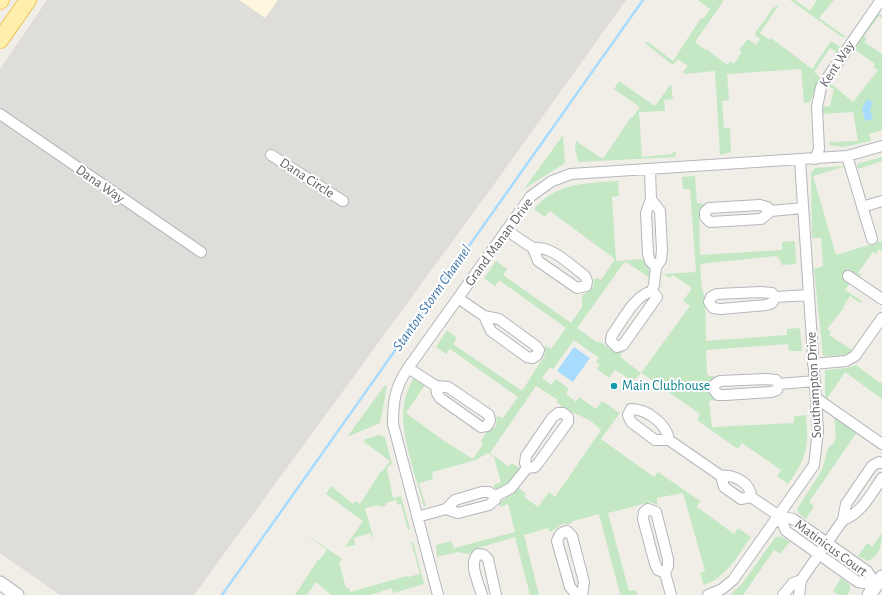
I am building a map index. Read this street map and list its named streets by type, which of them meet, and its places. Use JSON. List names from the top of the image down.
{
  "streets": {
    "street": [
      "Kent Way",
      "Dana Circle",
      "Dana Way",
      "Grand Manan Drive",
      "Southampton Drive",
      "Matinicus Court"
    ]
  },
  "crossings": [
    ["Kent Way", "Grand Manan Drive"],
    ["Grand Manan Drive", "Southampton Drive"],
    ["Southampton Drive", "Matinicus Court"]
  ],
  "water": ["Stanton Storm Channel"],
  "places": ["Main Clubhouse"]
}
